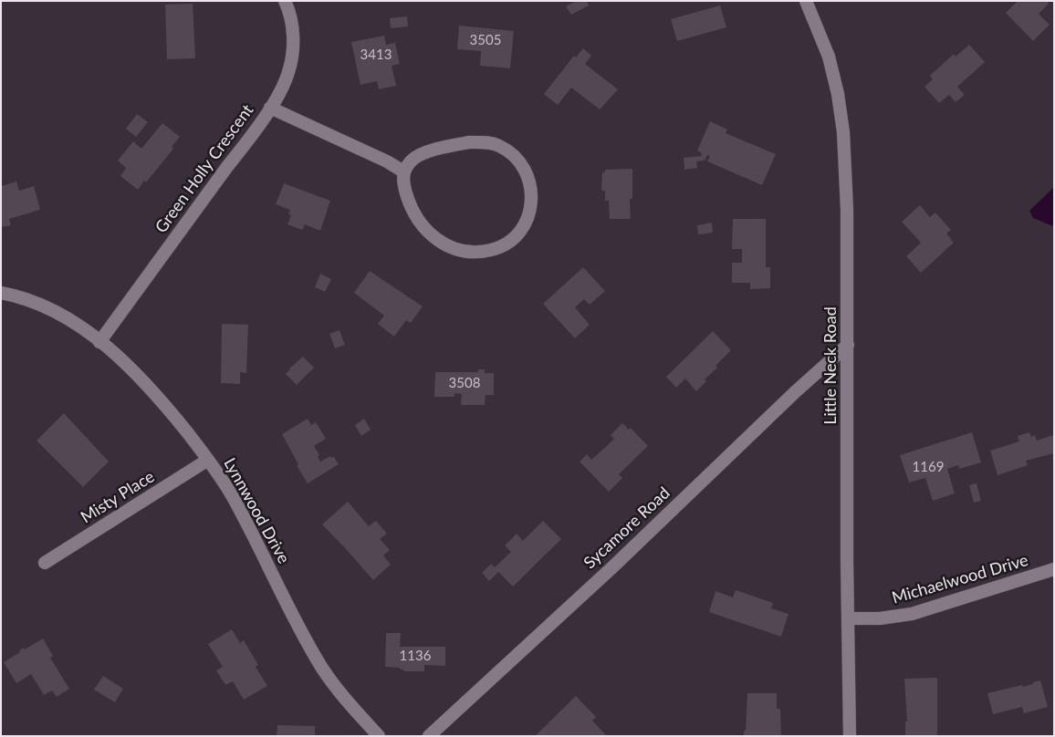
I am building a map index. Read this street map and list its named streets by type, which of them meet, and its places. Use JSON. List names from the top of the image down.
{
  "streets": {
    "street": [
      "Green Holly Crescent",
      "Little Neck Road",
      "Misty Place",
      "Lynnwood Drive",
      "Sycamore Road",
      "Michaelwood Drive"
    ]
  },
  "crossings": [
    ["Green Holly Crescent", "Lynnwood Drive"],
    ["Little Neck Road", "Sycamore Road"],
    ["Little Neck Road", "Michaelwood Drive"],
    ["Misty Place", "Lynnwood Drive"]
  ],
  "house_numbers": [
    "3505",
    "3413",
    "3508",
    "1169",
    "1136"
  ]
}
